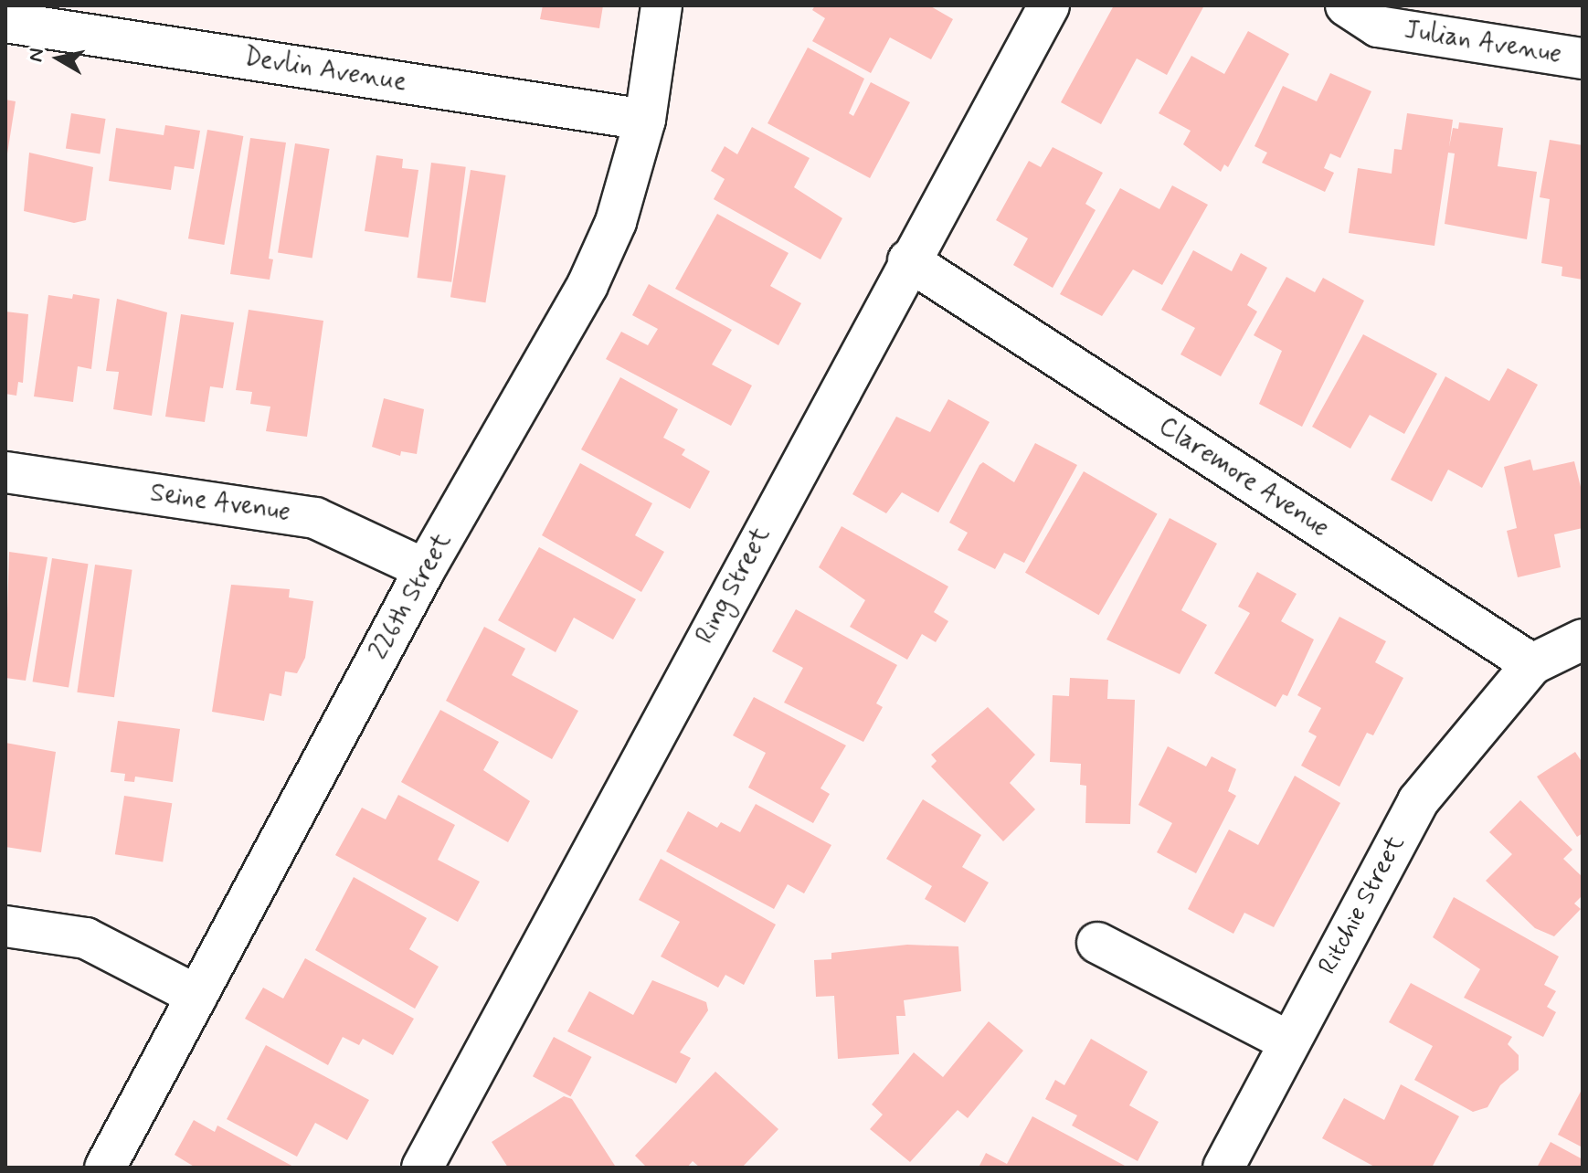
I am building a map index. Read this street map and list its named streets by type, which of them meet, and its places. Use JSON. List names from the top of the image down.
{
  "streets": {
    "street": [
      "Julian Avenue",
      "Devlin Avenue",
      "Claremore Avenue",
      "Seine Avenue",
      "Ring Street",
      "226th Street",
      "Ritchie Street"
    ]
  },
  "crossings": [
    ["Devlin Avenue", "226th Street"],
    ["Claremore Avenue", "Ring Street"],
    ["Claremore Avenue", "Ritchie Street"],
    ["Seine Avenue", "226th Street"]
  ],
  "north": "left"
}
